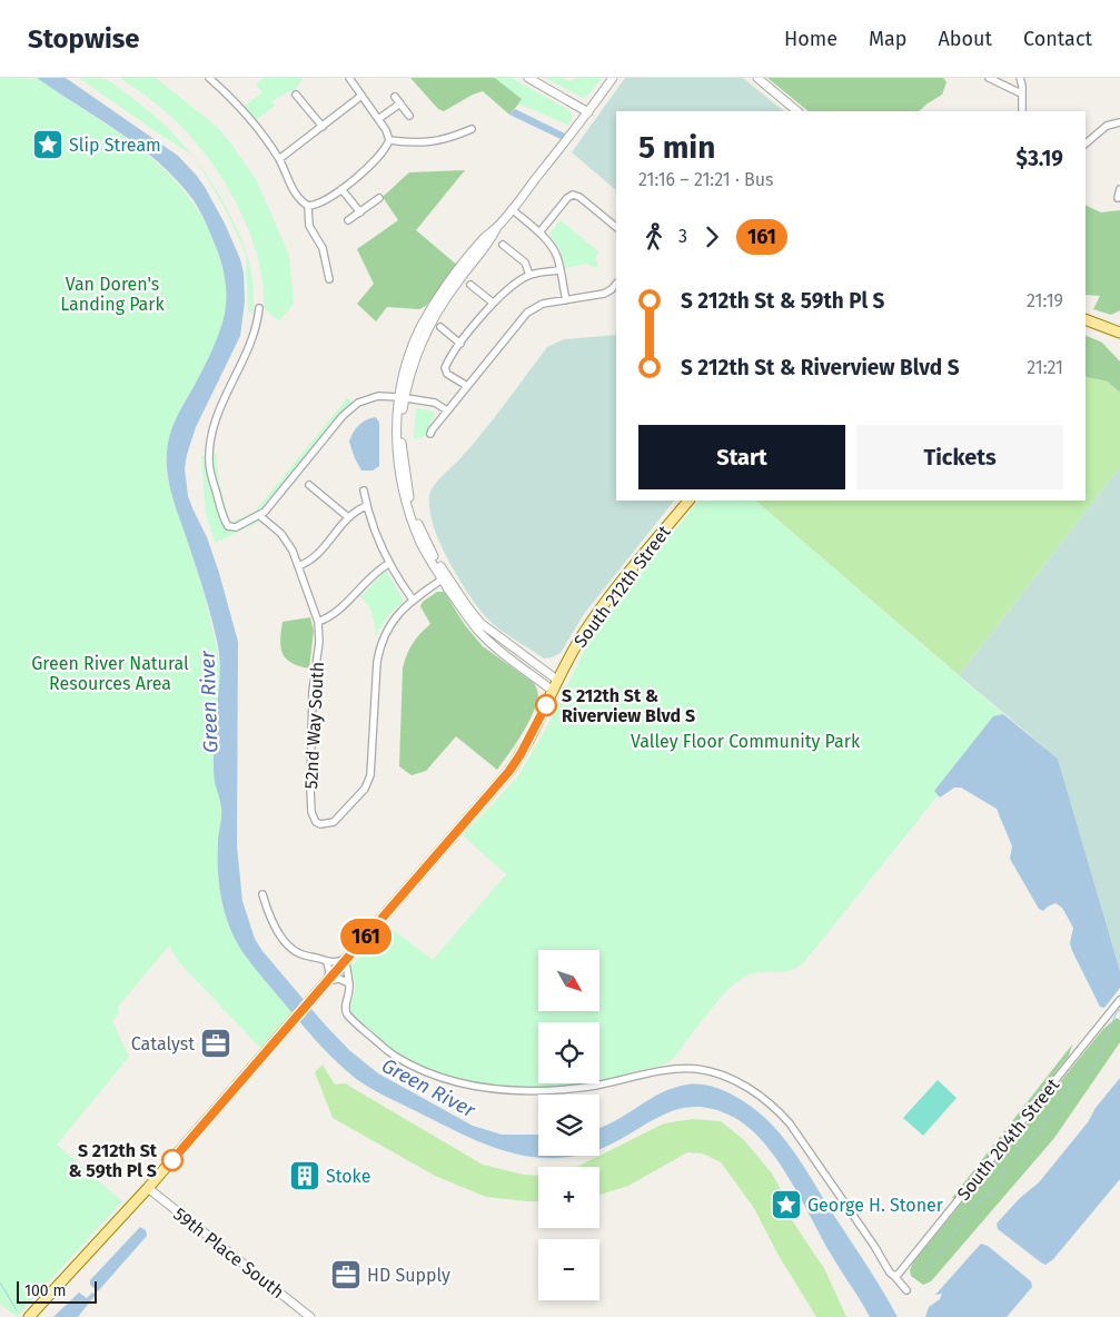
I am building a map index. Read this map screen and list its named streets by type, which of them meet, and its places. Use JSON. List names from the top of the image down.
{
  "streets": {
    "main road": ["South 212th Street"],
    "street": ["52nd Way South", "South 204th Street", "59th Place South"]
  },
  "crossings": [
    ["South 212th Street", "59th Place South"]
  ],
  "water": ["Green River"],
  "parks": ["Van Doren's Landing Park", "Green River Natural Resources Area", "Valley Floor Community Park"],
  "places": {
    "place": ["Slip Stream", "George H. Stoner"],
    "other": ["S 212th St & Riverview Blvd S", "S 212th St & 59th Pl S"],
    "office": ["Catalyst", "HD Supply"],
    "building": ["Stoke"]
  },
  "lines": ["bus line 161"],
  "scale_bar": "100 m",
  "north": "bottom right",
  "page": {
    "header": "Stopwise",
    "nav": [
      "Home",
      "Map",
      "About",
      "Contact"
    ],
    "on_map": "161",
    "heading": ["5 min", "21:16 – 21:21 · Bus", "$3.19"],
    "legs": ["3", "161"],
    "list": [
      {
        "name": "S 212th St & 59th Pl S",
        "value": "21:19"
      },
      {
        "name": "S 212th St & Riverview Blvd S",
        "value": "21:21"
      }
    ],
    "buttons": ["Start", "Tickets"],
    "map_buttons": ["+", "−"],
    "scale": "100 m"
  }
}
